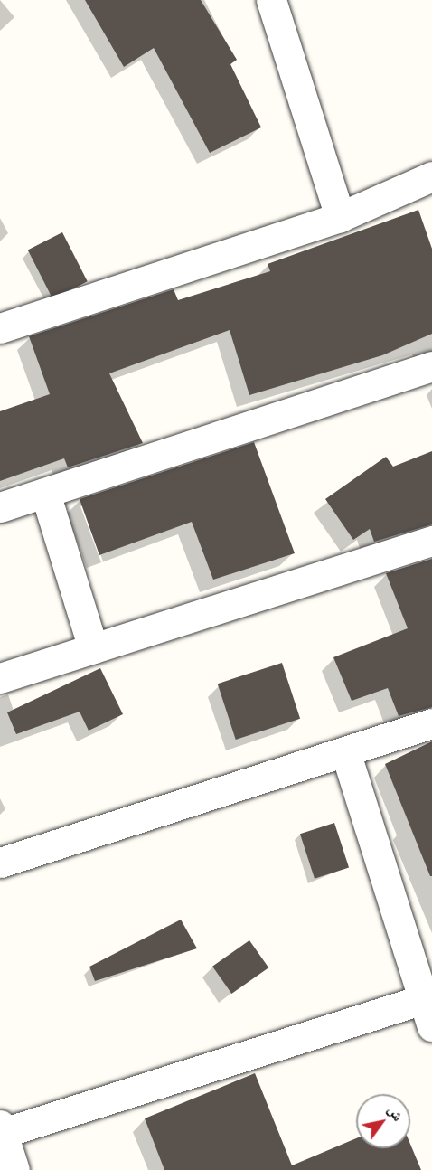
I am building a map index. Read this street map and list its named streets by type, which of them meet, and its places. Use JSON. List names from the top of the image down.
{
  "north": "top right"
}
